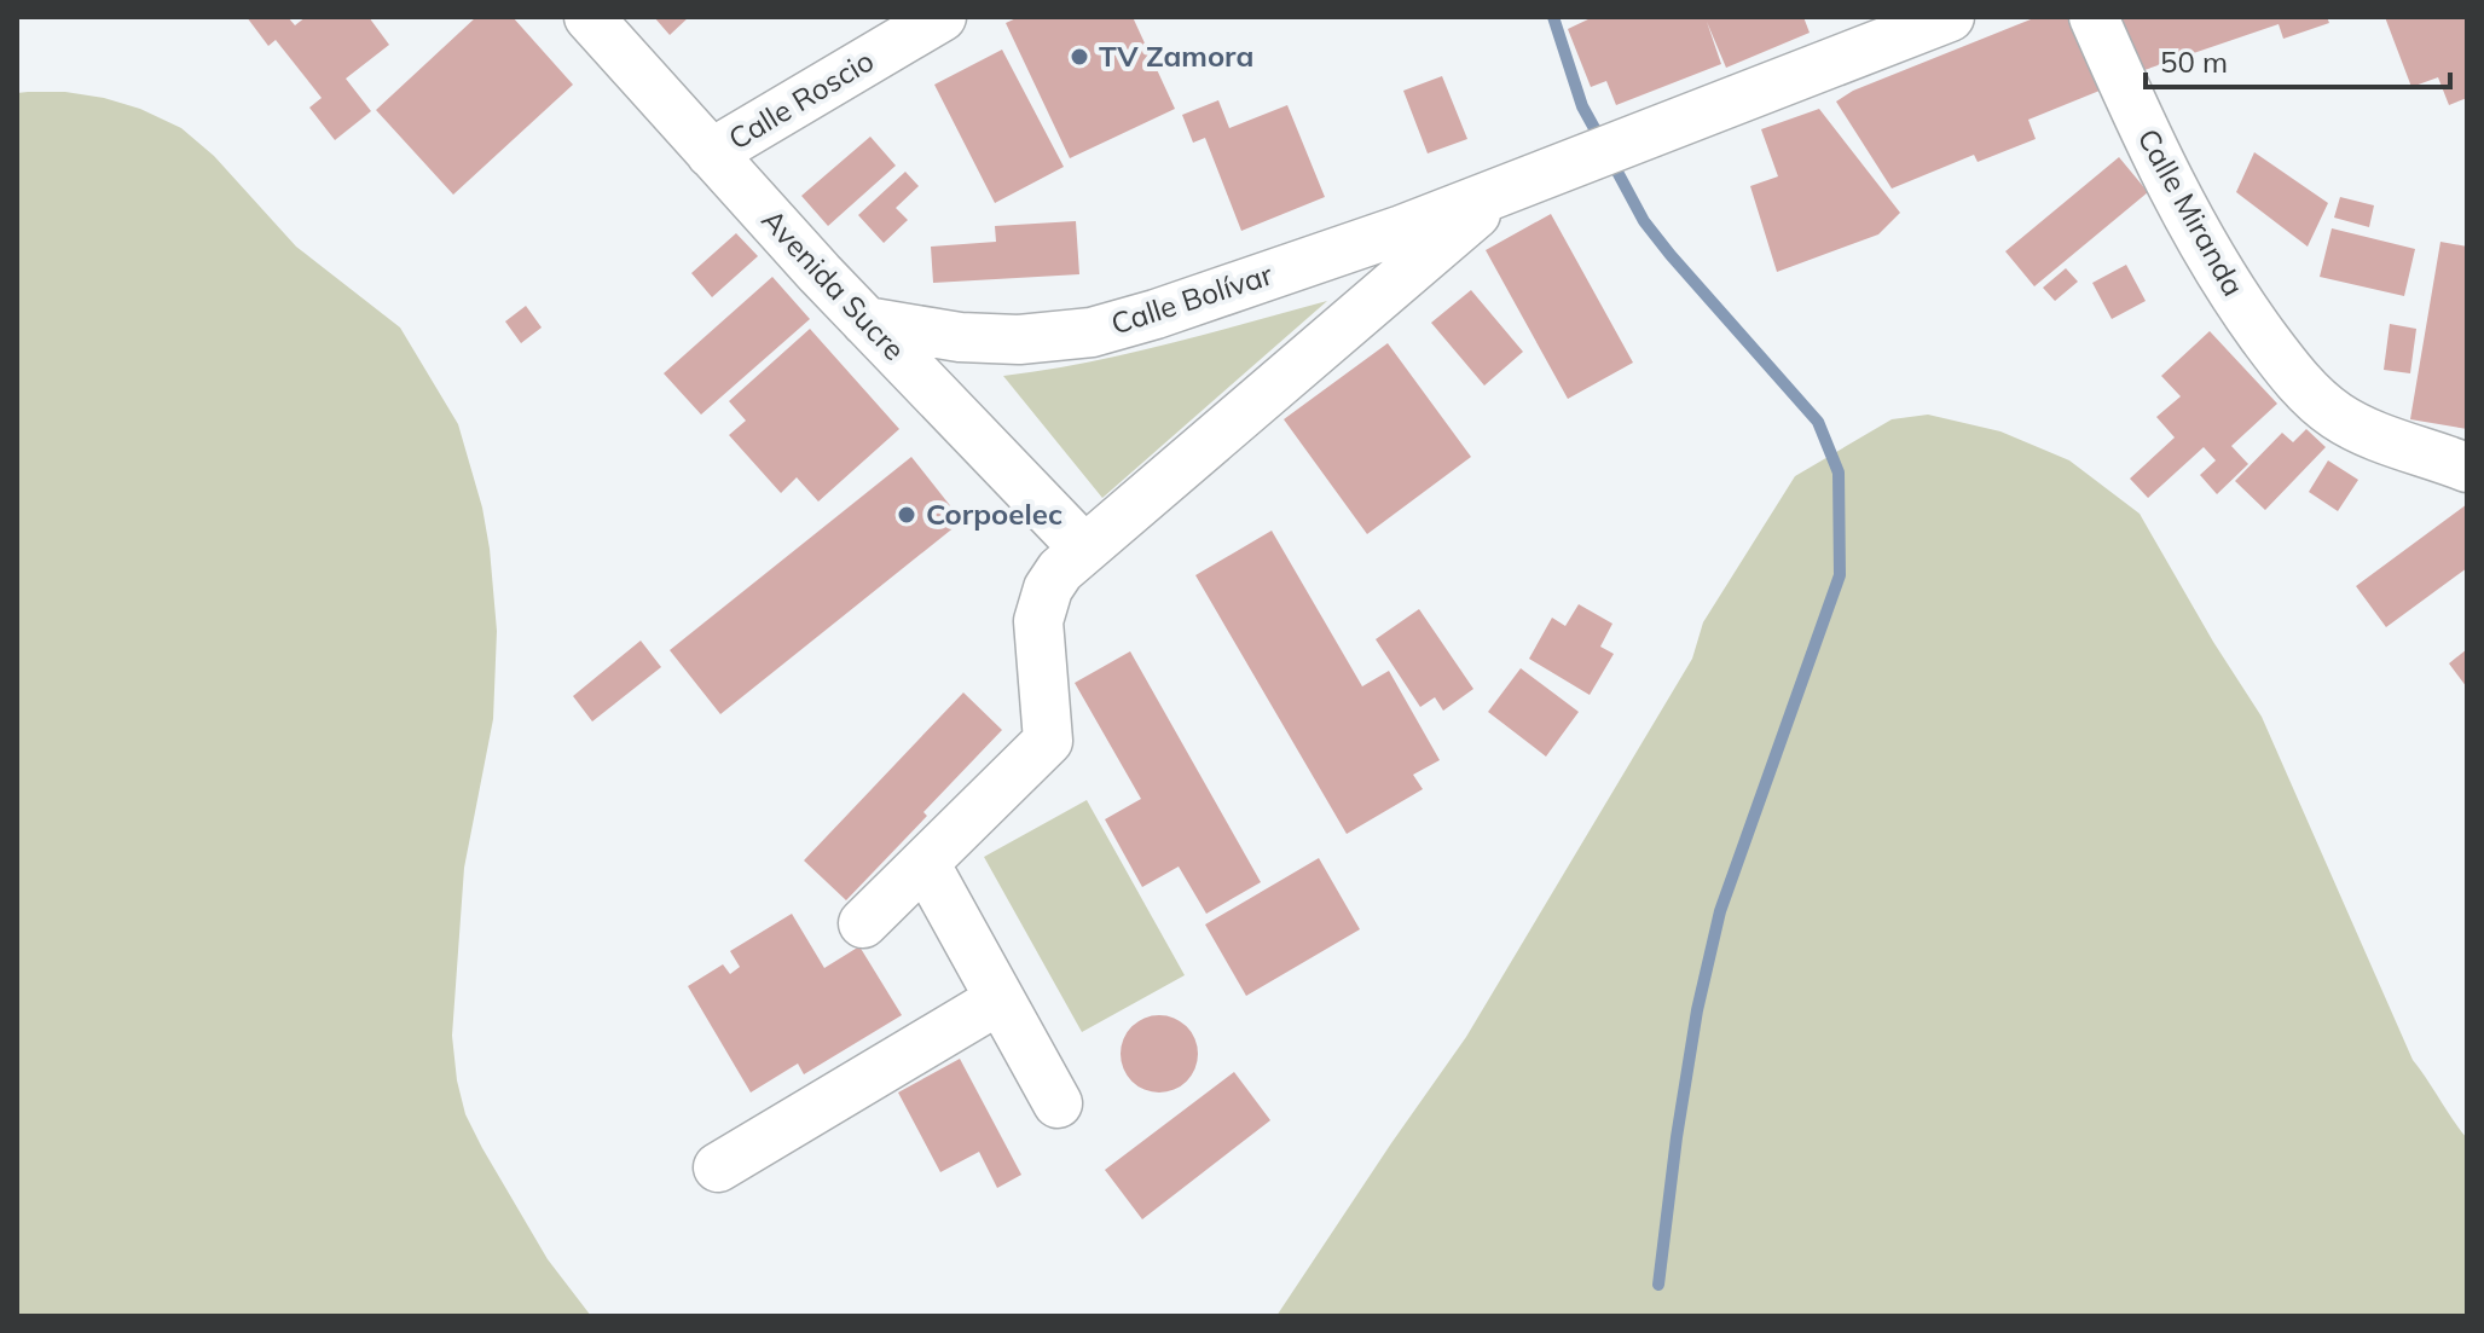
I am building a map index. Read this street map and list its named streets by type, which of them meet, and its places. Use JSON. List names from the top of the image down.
{
  "streets": {
    "street": [
      "Calle Roscio",
      "Calle Miranda",
      "Avenida Sucre",
      "Calle Bolívar"
    ]
  },
  "crossings": [
    ["Calle Roscio", "Avenida Sucre"],
    ["Avenida Sucre", "Calle Bolívar"]
  ],
  "places": ["TV Zamora", "Corpoelec"],
  "scale_bar": "50 m"
}
